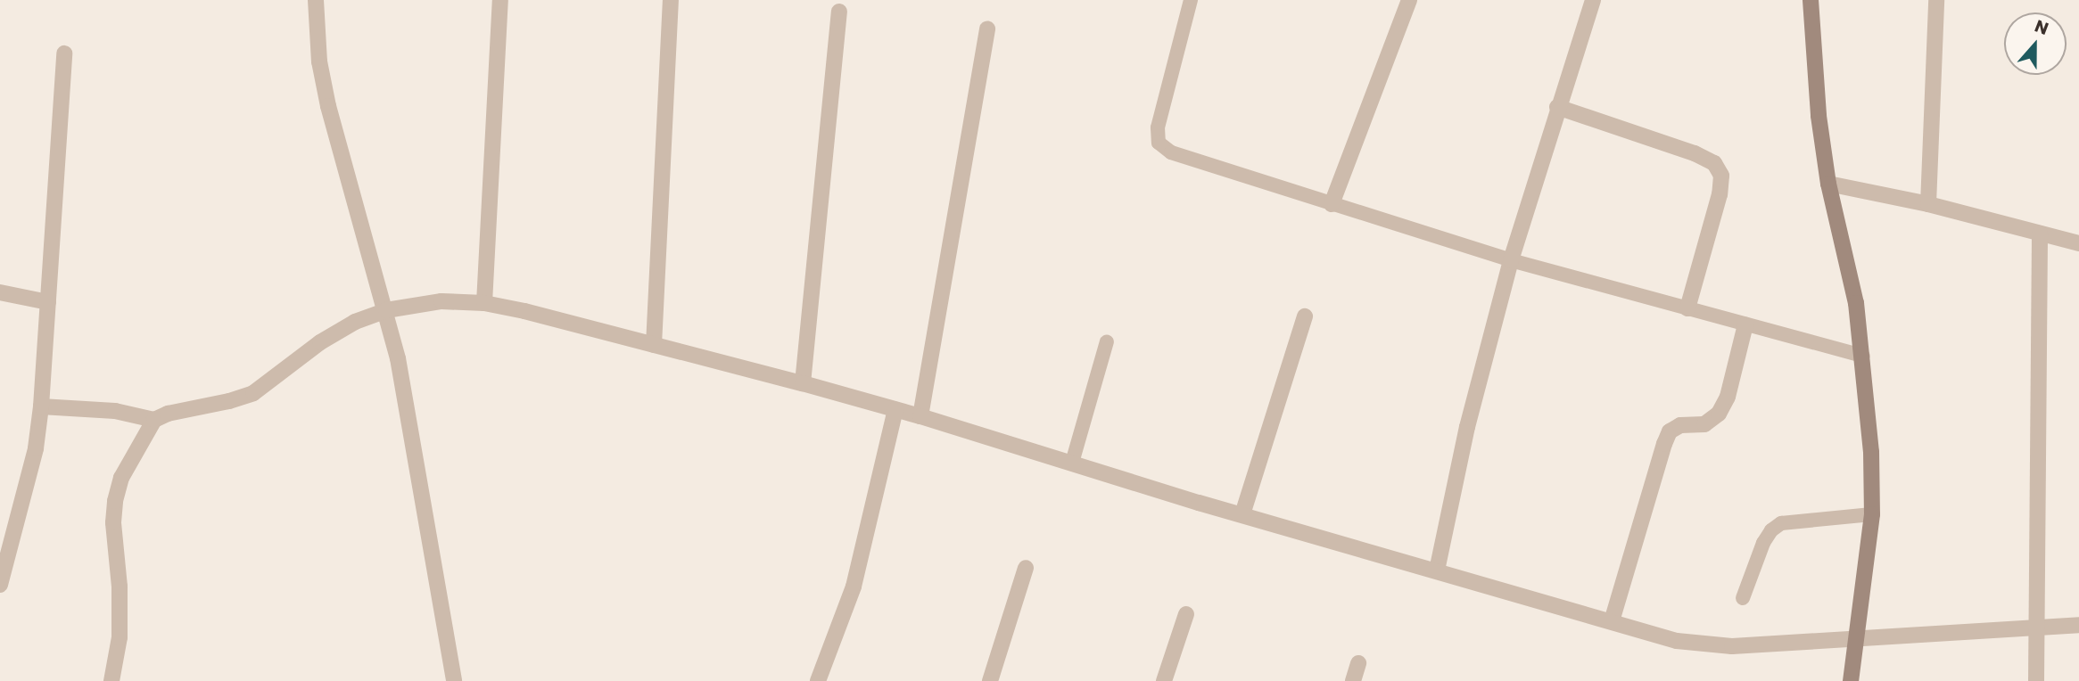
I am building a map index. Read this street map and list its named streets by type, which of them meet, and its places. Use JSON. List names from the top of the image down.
{
  "north": "top"
}
